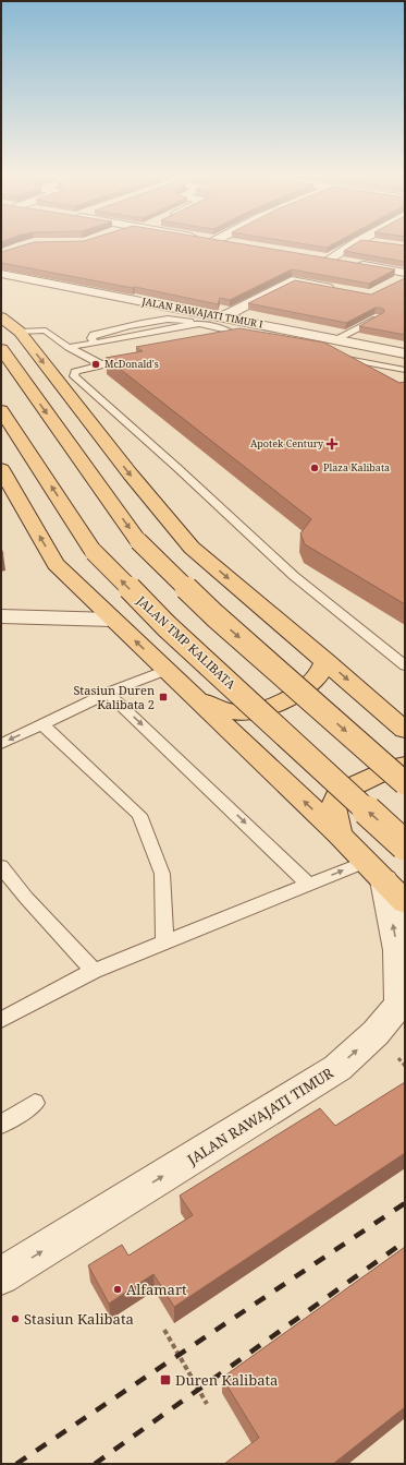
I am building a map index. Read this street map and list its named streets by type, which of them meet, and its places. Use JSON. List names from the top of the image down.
{
  "streets": {
    "main road": ["JALAN TMP KALIBATA"],
    "street": ["JALAN RAWAJATI TIMUR I", "JALAN RAWAJATI TIMUR"]
  },
  "one_way": ["JALAN RAWAJATI TIMUR"],
  "places": {
    "other": [
      "McDonald's",
      "Plaza Kalibata",
      "Alfamart",
      "Stasiun Kalibata"
    ],
    "health": ["Apotek Century"],
    "transit": ["Stasiun Duren Kalibata 2", "Duren Kalibata"]
  }
}
